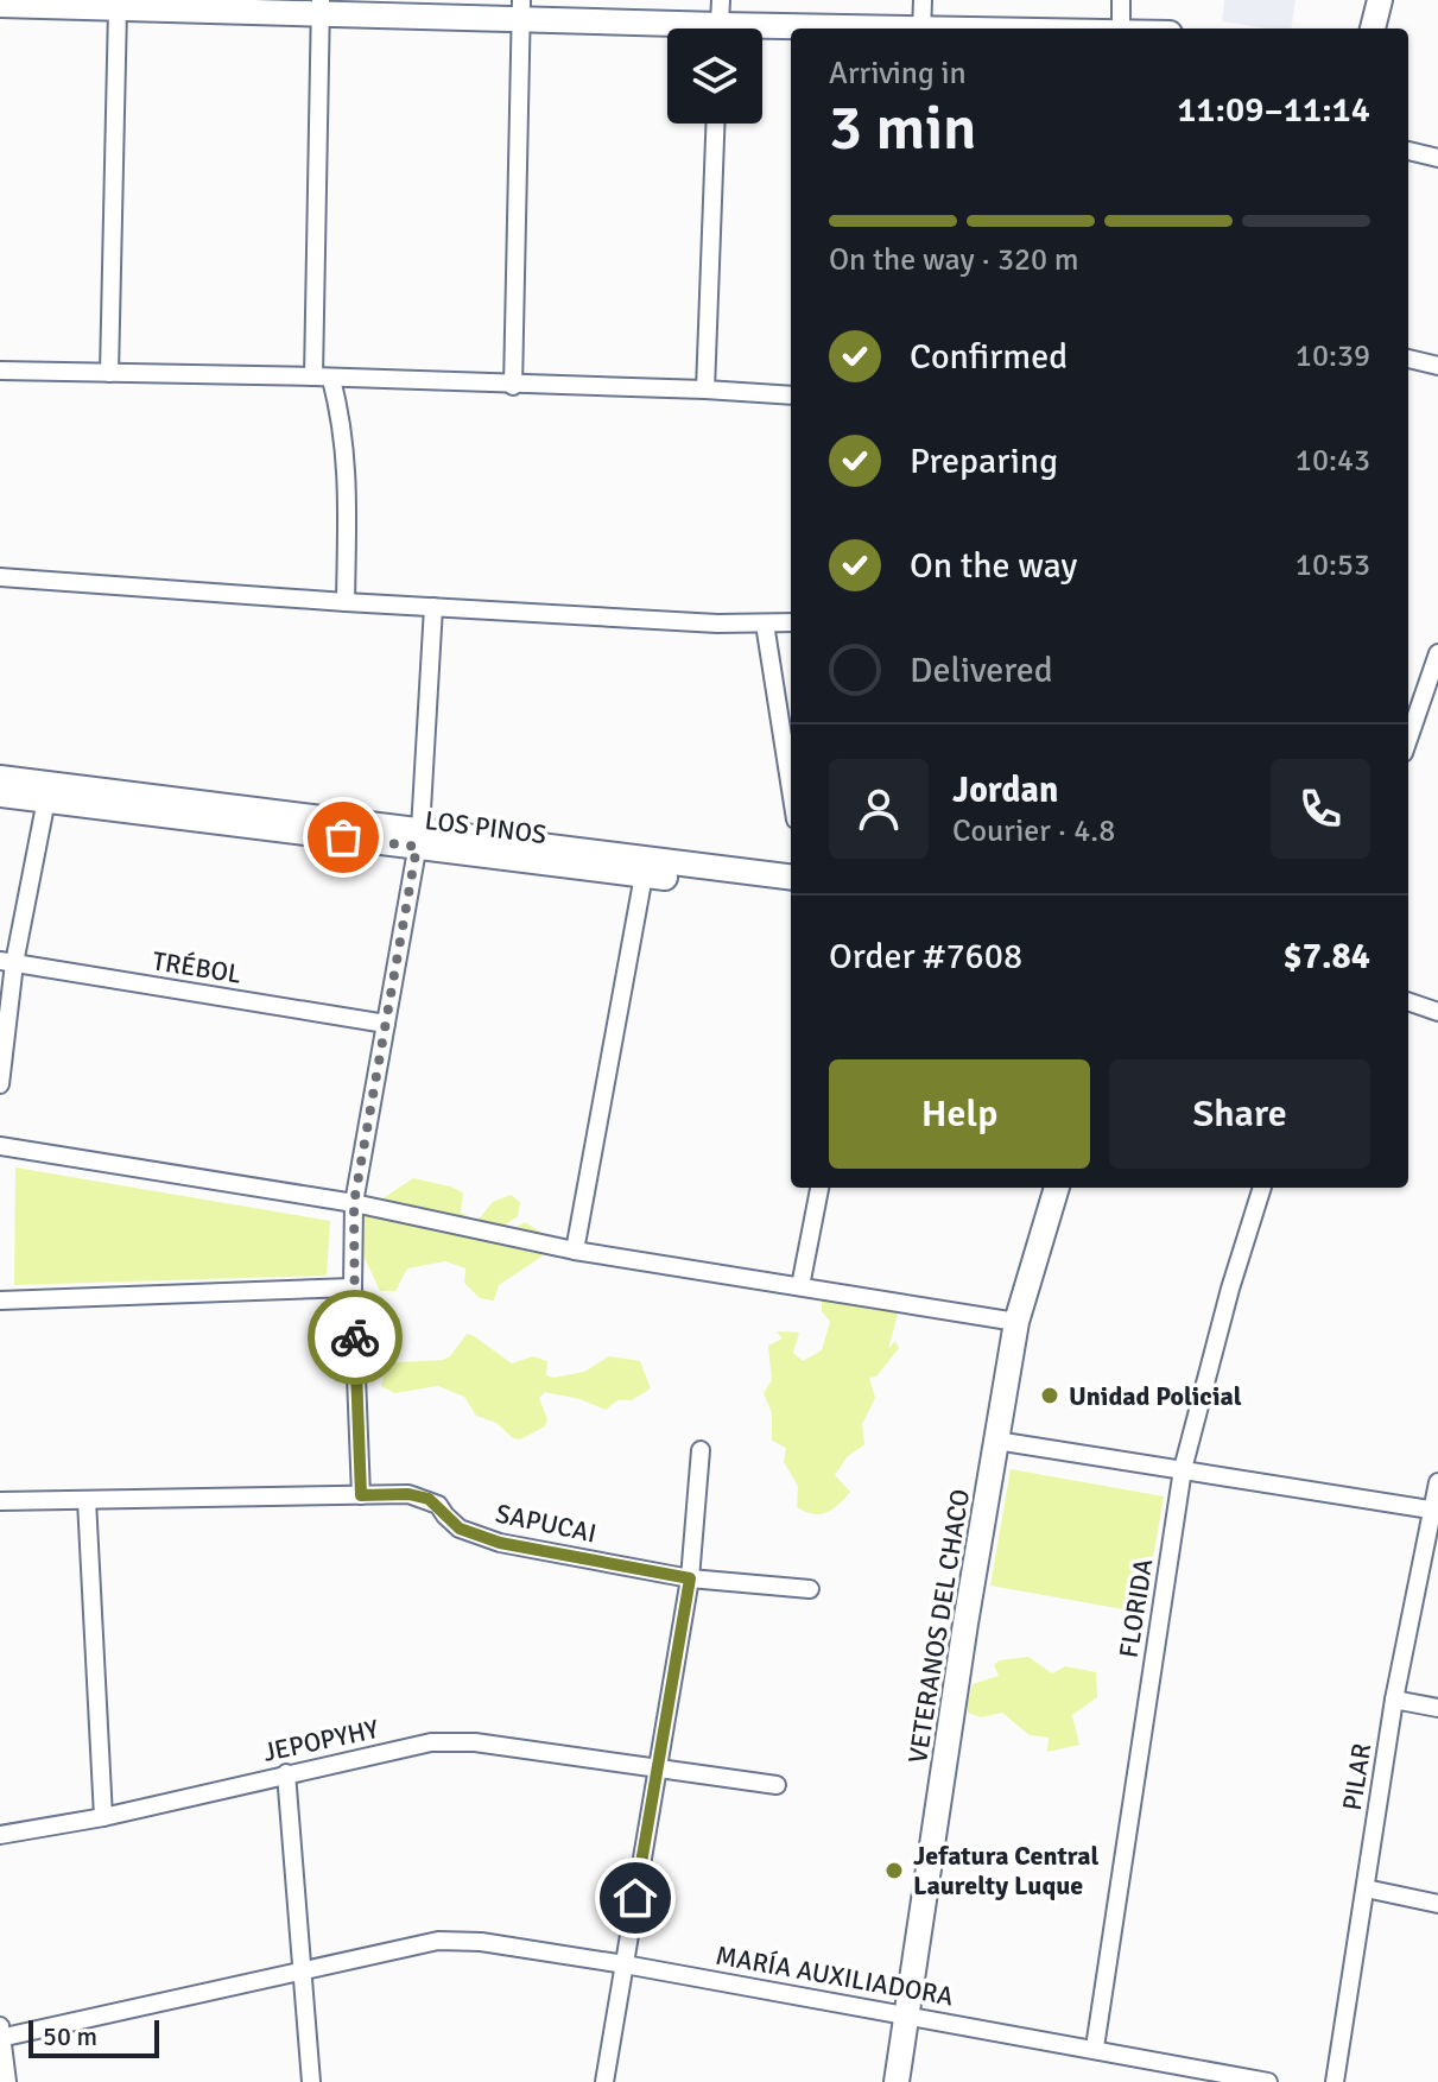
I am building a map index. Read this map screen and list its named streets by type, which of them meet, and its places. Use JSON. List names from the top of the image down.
{
  "streets": {
    "street": [
      "LOS PINOS",
      "TRÉBOL",
      "SAPUCAI",
      "FLORIDA",
      "VETERANOS DEL CHACO",
      "JEPOPYHY",
      "PILAR",
      "MARÍA AUXILIADORA"
    ]
  },
  "crossings": [
    ["FLORIDA", "MARÍA AUXILIADORA"],
    ["VETERANOS DEL CHACO", "MARÍA AUXILIADORA"]
  ],
  "places": ["Unidad Policial", "Jefatura Central Laurelty Luque"],
  "scale_bar": "50 m",
  "page": {
    "heading": ["3 min", "Arriving in", "11:09–11:14"],
    "panel": [
      "Jordan",
      "Courier · 4.8",
      "Order #7608",
      "$7.84"
    ],
    "bar": "On the way · 320 m",
    "list": [
      ["Confirmed", "10:39"],
      ["Preparing", "10:43"],
      ["On the way", "10:53"],
      "Delivered"
    ],
    "buttons": ["Help", "Share"],
    "scale": "50 m"
  }
}
